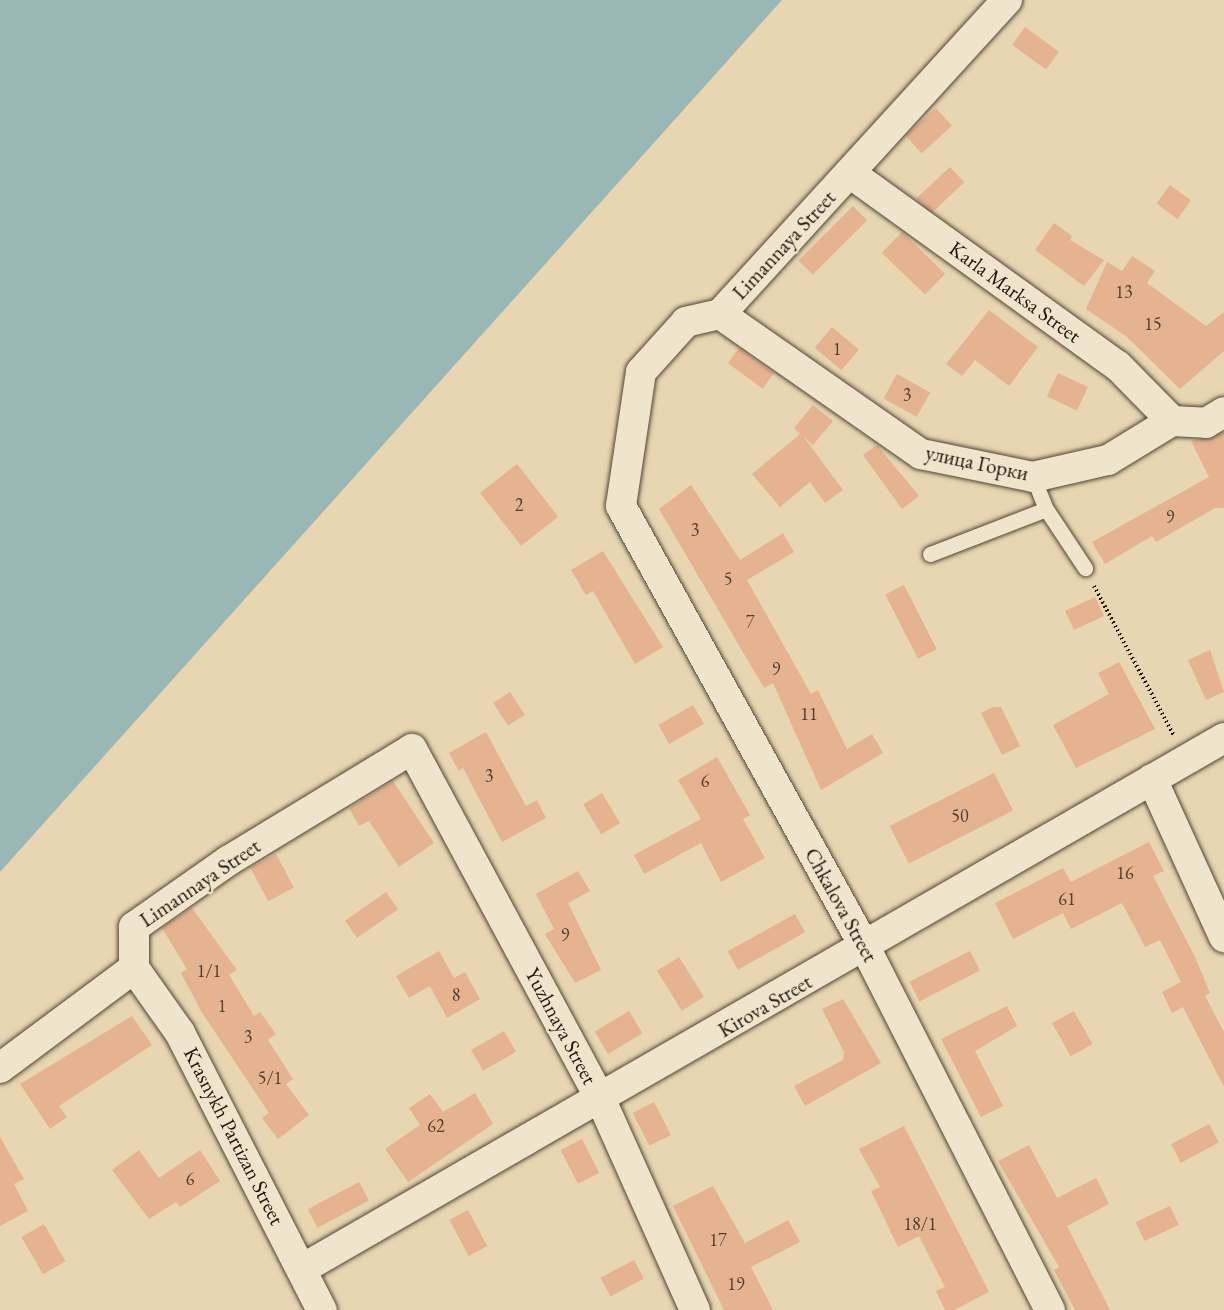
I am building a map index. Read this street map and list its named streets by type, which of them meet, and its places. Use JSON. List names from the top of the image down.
{
  "streets": {
    "street": [
      "Limannaya Street",
      "Karla Marksa Street",
      "улица Горки",
      "Chkalova Street",
      "Kirova Street",
      "Yuzhnaya Street",
      "Krasnykh Partizan Street"
    ]
  },
  "crossings": [
    ["Limannaya Street", "Karla Marksa Street"],
    ["Limannaya Street", "улица Горки"],
    ["Limannaya Street", "Chkalova Street"],
    ["Limannaya Street", "Yuzhnaya Street"],
    ["Limannaya Street", "Krasnykh Partizan Street"],
    ["Karla Marksa Street", "улица Горки"],
    ["Chkalova Street", "Kirova Street"],
    ["Kirova Street", "Yuzhnaya Street"],
    ["Kirova Street", "Krasnykh Partizan Street"]
  ],
  "house_numbers": [
    "13",
    "15",
    "1",
    "3",
    "2",
    "9",
    "3",
    "5",
    "7",
    "9",
    "11",
    "3",
    "6",
    "50",
    "16",
    "61",
    "9",
    "1/1",
    "8",
    "1",
    "3",
    "5/1",
    "62",
    "6",
    "18/1",
    "17",
    "19"
  ]
}
